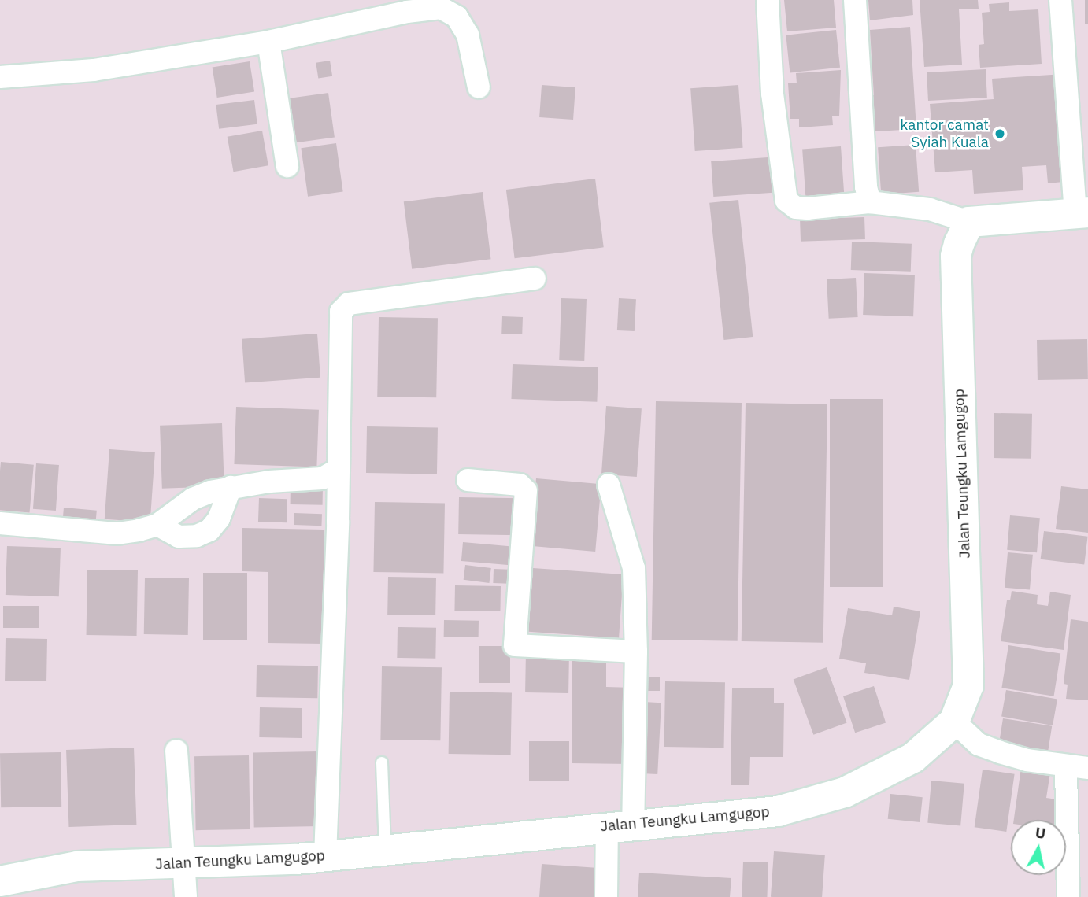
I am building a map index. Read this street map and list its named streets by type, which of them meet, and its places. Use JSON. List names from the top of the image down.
{
  "streets": {
    "street": ["Jalan Teungku Lamgugop"]
  },
  "places": ["kantor camat Syiah Kuala"],
  "north": "top"
}
